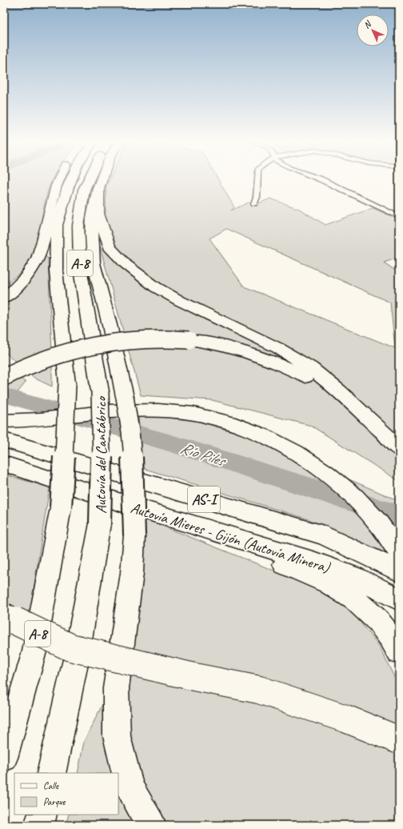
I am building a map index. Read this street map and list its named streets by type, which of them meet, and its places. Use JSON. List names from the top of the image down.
{
  "streets": {
    "highway": [
      "A-8",
      "Autovía del Cantábrico",
      "AS-I",
      "Autovía Mieres - Gijón (Autovía Minera)"
    ]
  },
  "water": ["Río Piles"],
  "legend": ["Calle", "Parque"],
  "north": "top left"
}
